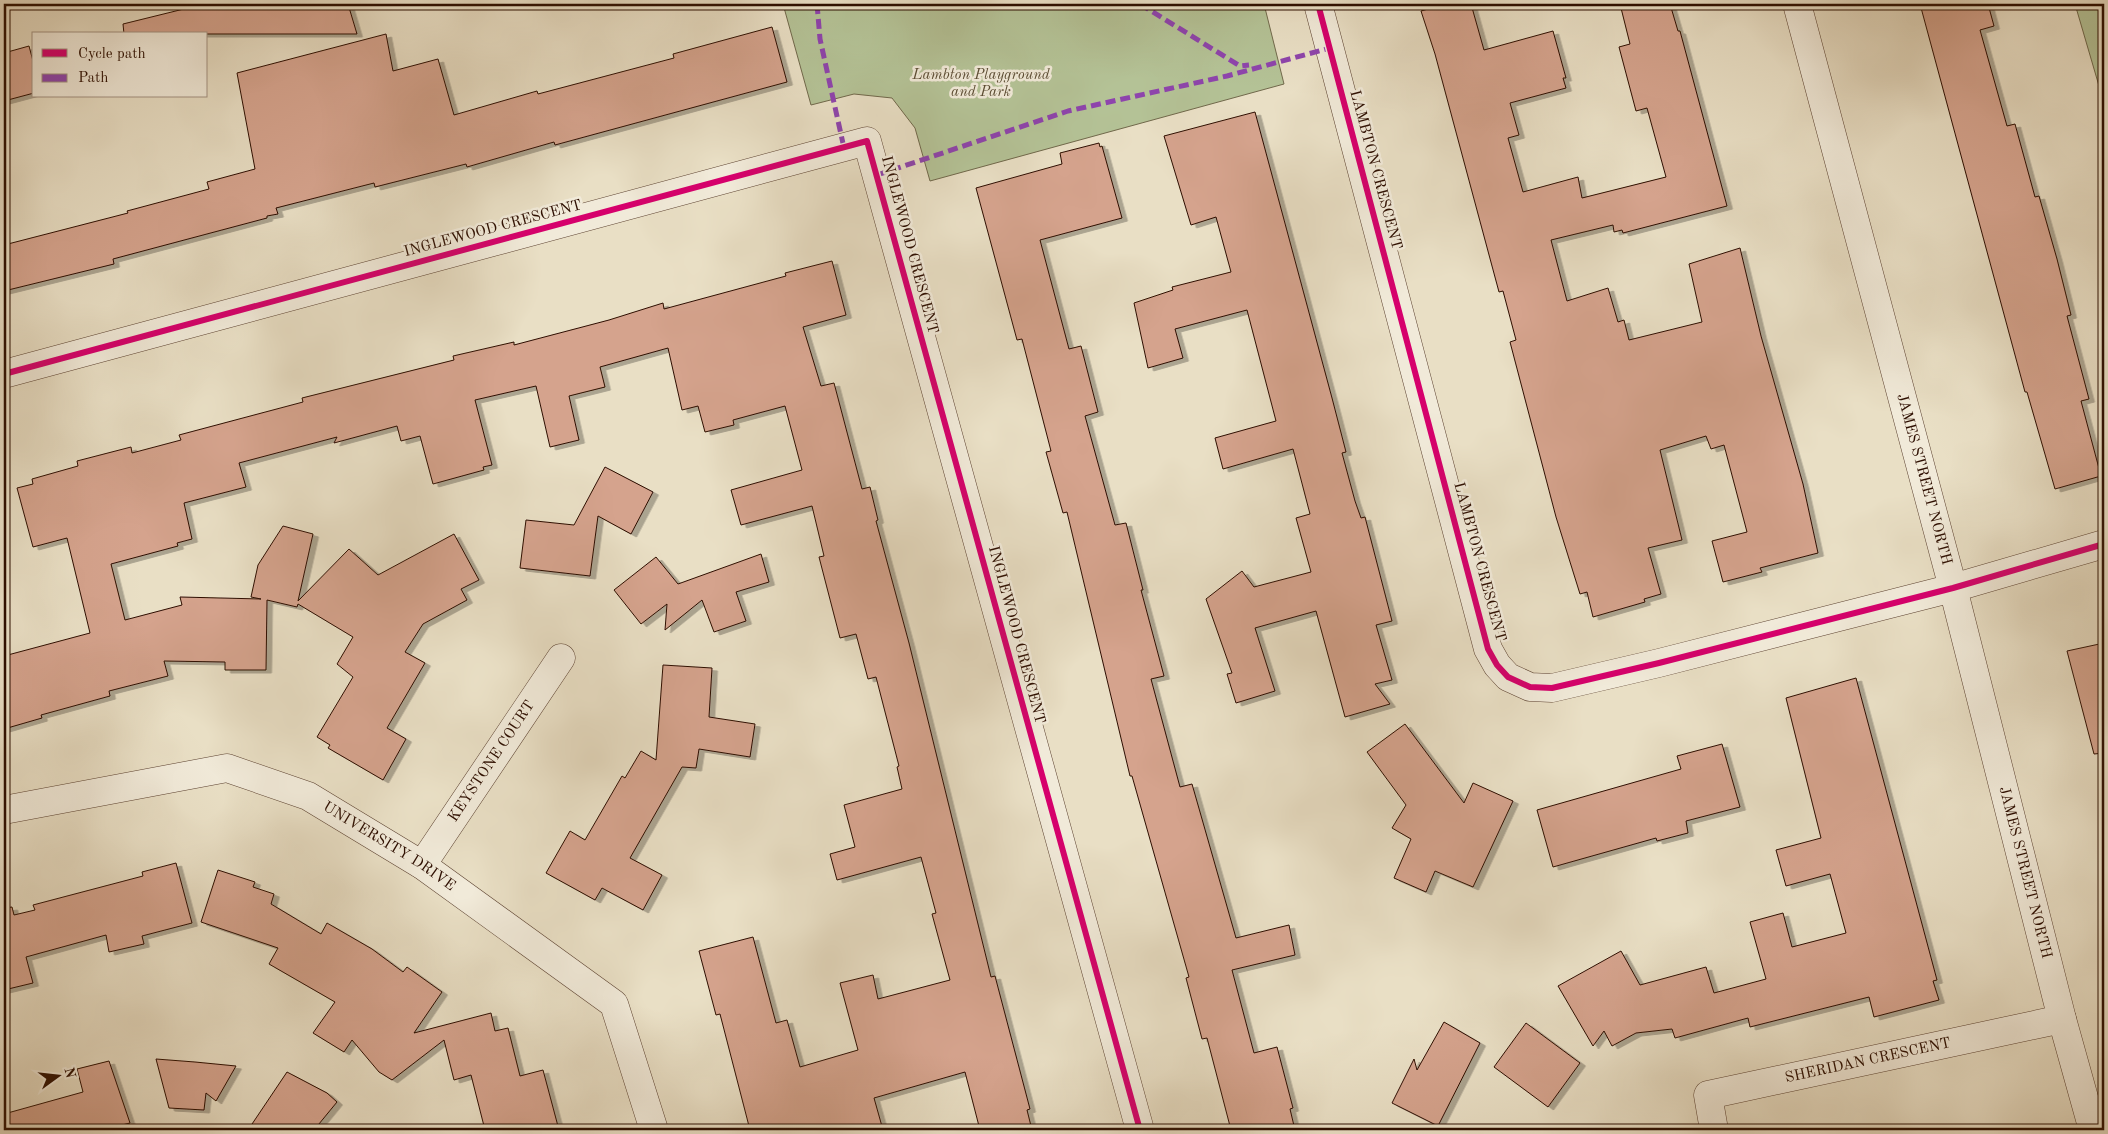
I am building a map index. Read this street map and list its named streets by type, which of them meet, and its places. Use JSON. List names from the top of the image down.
{
  "streets": {
    "street": [
      "LAMBTON CRESCENT",
      "INGLEWOOD CRESCENT",
      "JAMES STREET NORTH",
      "KEYSTONE COURT",
      "UNIVERSITY DRIVE",
      "SHERIDAN CRESCENT"
    ]
  },
  "crossings": [
    ["LAMBTON CRESCENT", "JAMES STREET NORTH"],
    ["JAMES STREET NORTH", "SHERIDAN CRESCENT"],
    ["KEYSTONE COURT", "UNIVERSITY DRIVE"]
  ],
  "parks": ["Lambton Playground and Park"],
  "legend": ["Cycle path", "Path"],
  "north": "right"
}
